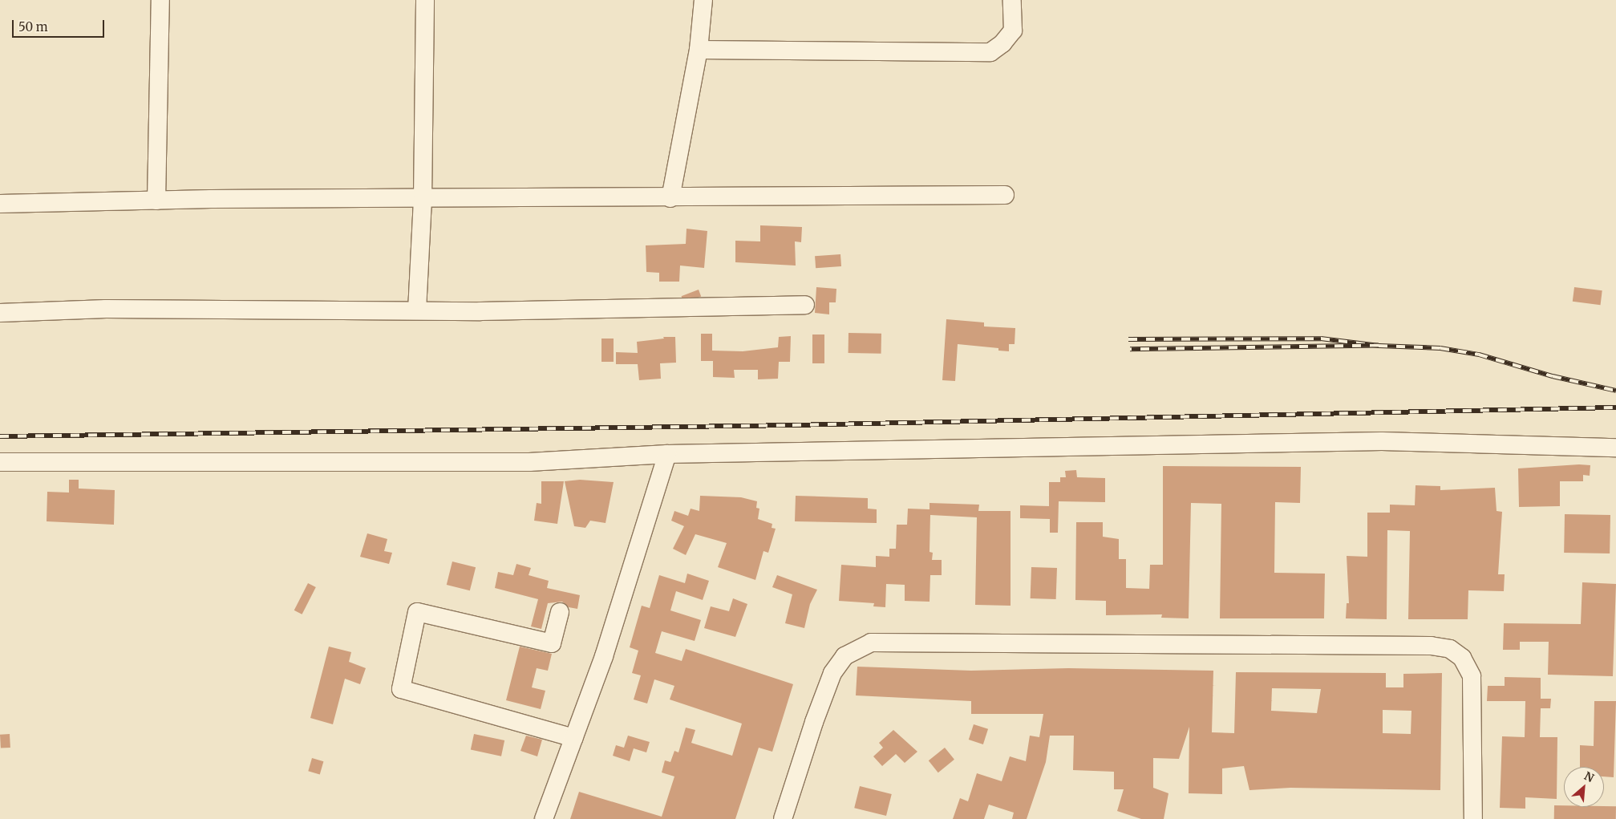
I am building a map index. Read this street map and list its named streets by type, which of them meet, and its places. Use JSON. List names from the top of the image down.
{
  "scale_bar": "50 m",
  "north": "top right"
}
